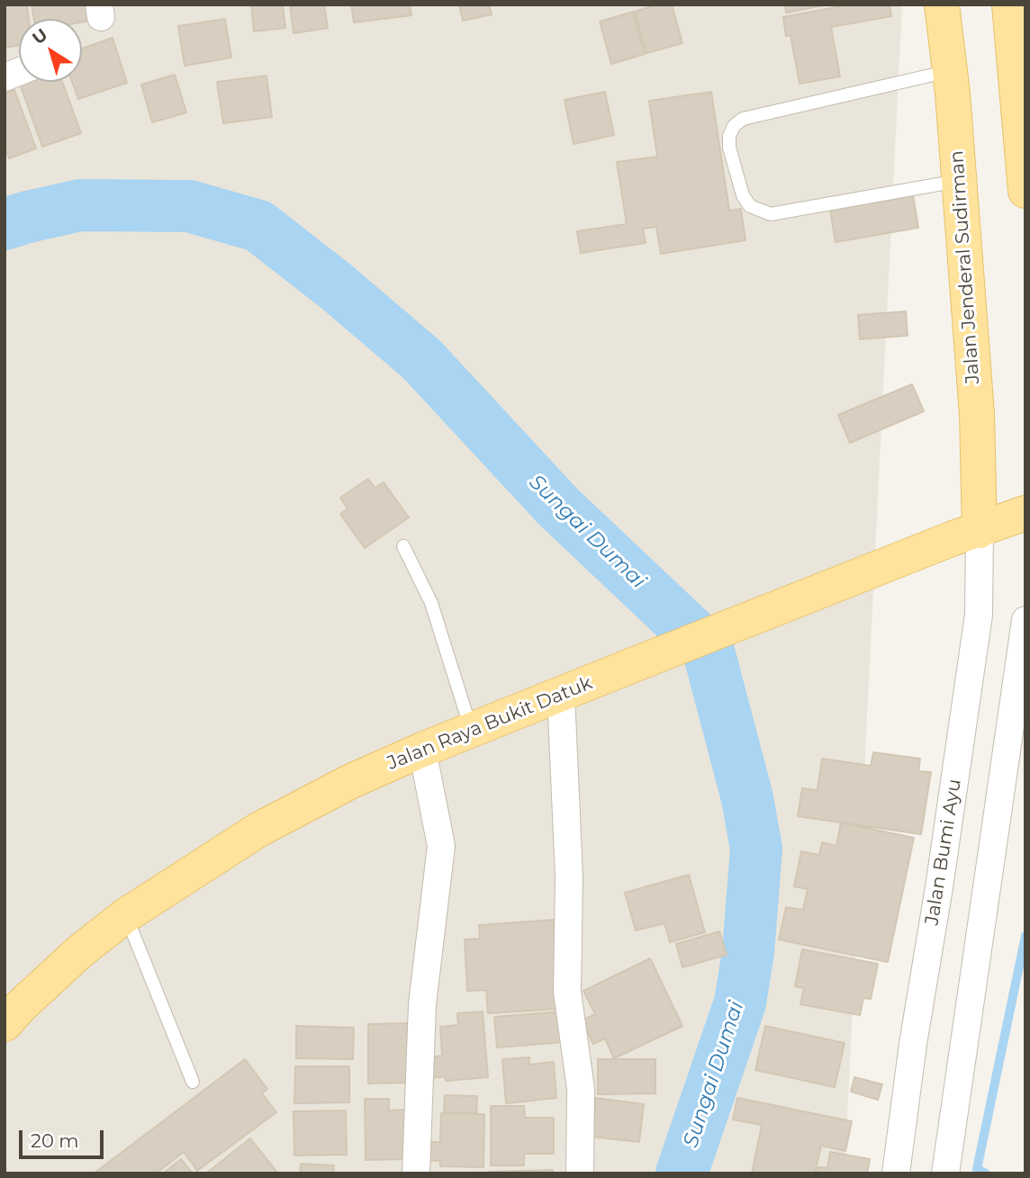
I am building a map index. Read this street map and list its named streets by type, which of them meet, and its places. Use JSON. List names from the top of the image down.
{
  "streets": {
    "main road": ["Jalan Jenderal Sudirman", "Jalan Raya Bukit Datuk"],
    "street": ["Jalan Bumi Ayu"]
  },
  "crossings": [
    ["Jalan Jenderal Sudirman", "Jalan Raya Bukit Datuk"],
    ["Jalan Jenderal Sudirman", "Jalan Bumi Ayu"],
    ["Jalan Raya Bukit Datuk", "Jalan Bumi Ayu"]
  ],
  "water": ["Sungai Dumai"],
  "scale_bar": "20 m",
  "north": "top left"
}
